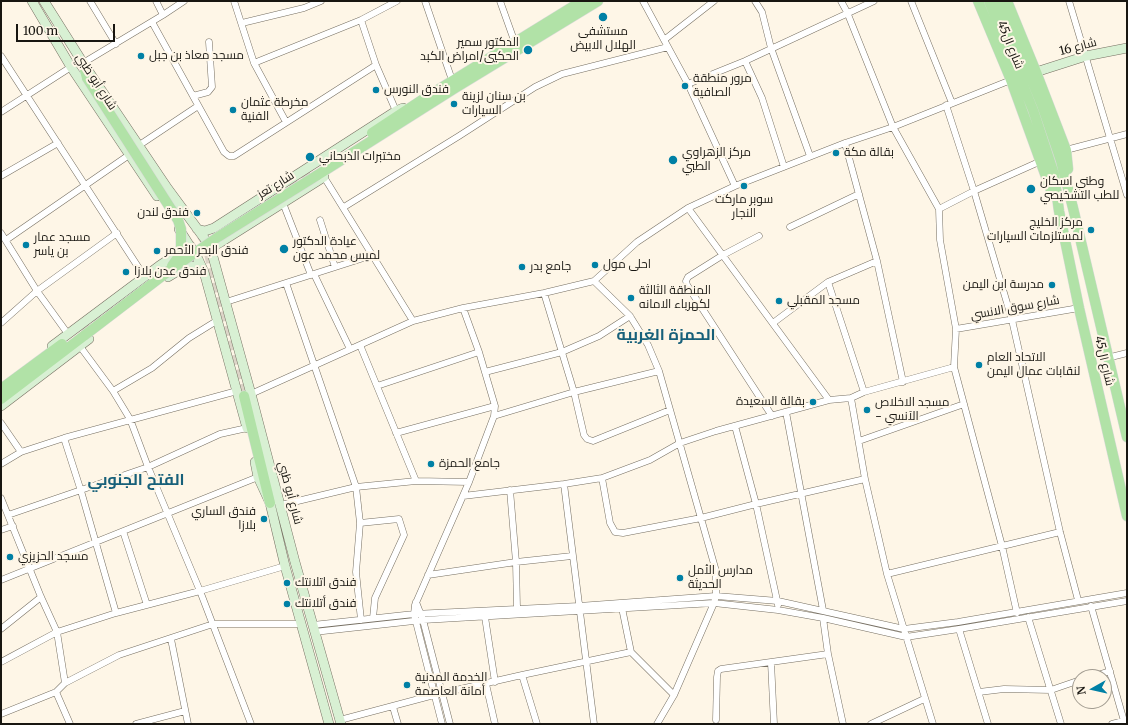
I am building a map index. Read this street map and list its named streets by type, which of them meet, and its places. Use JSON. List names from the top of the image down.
{
  "streets": {
    "main road": [
      "شارع ال45",
      "شارع 16",
      "شارع أبو ظبي",
      "شارع تعز"
    ],
    "street": ["شارع سوق الانسي"]
  },
  "crossings": [
    ["شارع ال45", "شارع 16"],
    ["شارع ال45", "شارع سوق الانسي"]
  ],
  "districts": ["الحمزة الغربية", "الفتح الجنوبي"],
  "places": [
    "مستشفى الهلال الابيض",
    "الدكتور سمير الحكيي/امراض الكبد",
    "مسجد معاذ بن جبل",
    "مرور منطقة الصافية",
    "فندق النورس",
    "بن سنان لزينة السيارات",
    "مخرطة عثمان الفنية",
    "بقالة مكة",
    "مختبرات الذبحاني",
    "مركز الزهراوي الطبي",
    "سوبر ماركت النجار",
    "وطني اسكان للطب التشخيصي",
    "فندق لندن",
    "مركز الخليج لمستلزمات السيارات",
    "مسجد عمار بن ياسر",
    "عيادة الدكتور لميس محمد عون",
    "فندق البحر الأحمر",
    "احلى مول",
    "جامع بدر",
    "فندق عدن بلازا",
    "مدرسة ابن اليمن",
    "المنطقة الثالثة لكهرباء الامانه",
    "مسجد المقبلي",
    "الاتحاد العام لنقابات عمال اليمن",
    "بقالة السعيدة",
    "مسجد الاخلاص - الآنسي",
    "جامع الحمزة",
    "فندق الساري بلازا",
    "مسجد الحزيزي",
    "مدارس الأمل الحديثة",
    "فندق اتلانتك",
    "فندق أتلانتك",
    "الخدمة المدنية أمانة العاصمة"
  ],
  "scale_bar": "100 m",
  "north": "left"
}
